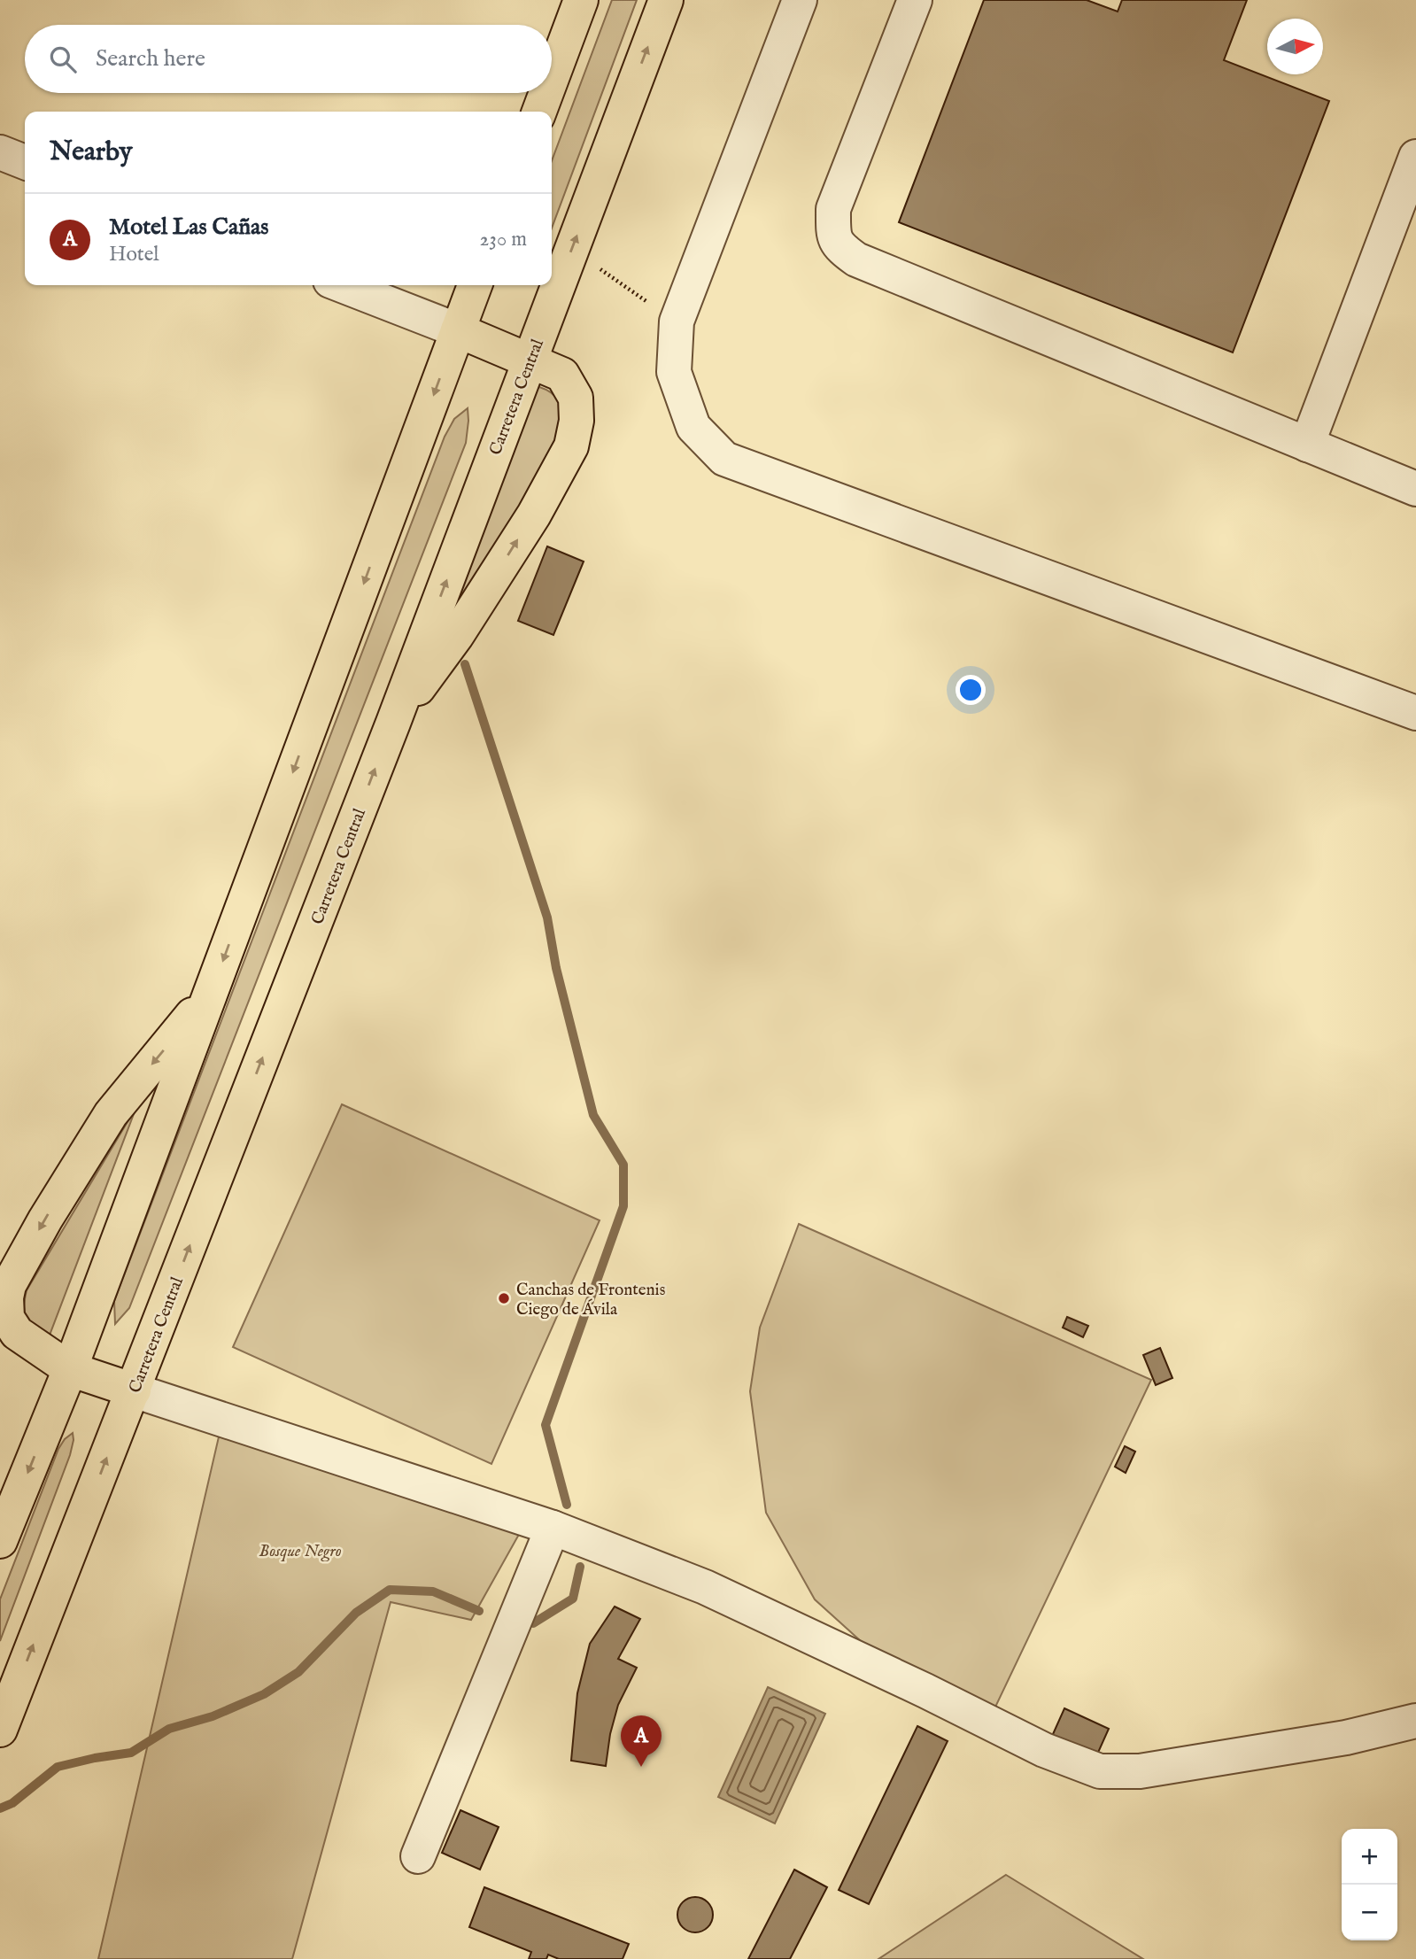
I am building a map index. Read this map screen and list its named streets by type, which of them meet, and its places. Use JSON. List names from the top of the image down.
{
  "streets": {
    "highway": ["Carretera Central"]
  },
  "parks": ["Bosque Negro"],
  "places": ["Canchas de Frontenis Ciego de Ávila"],
  "north": "right",
  "page": {
    "search": "Search here",
    "heading": "Nearby",
    "list": [
      {
        "mark": "A",
        "name": "Motel Las Cañas",
        "note": "Hotel",
        "value": "230 m"
      }
    ],
    "pins": "A",
    "map_buttons": ["+", "−"]
  }
}
